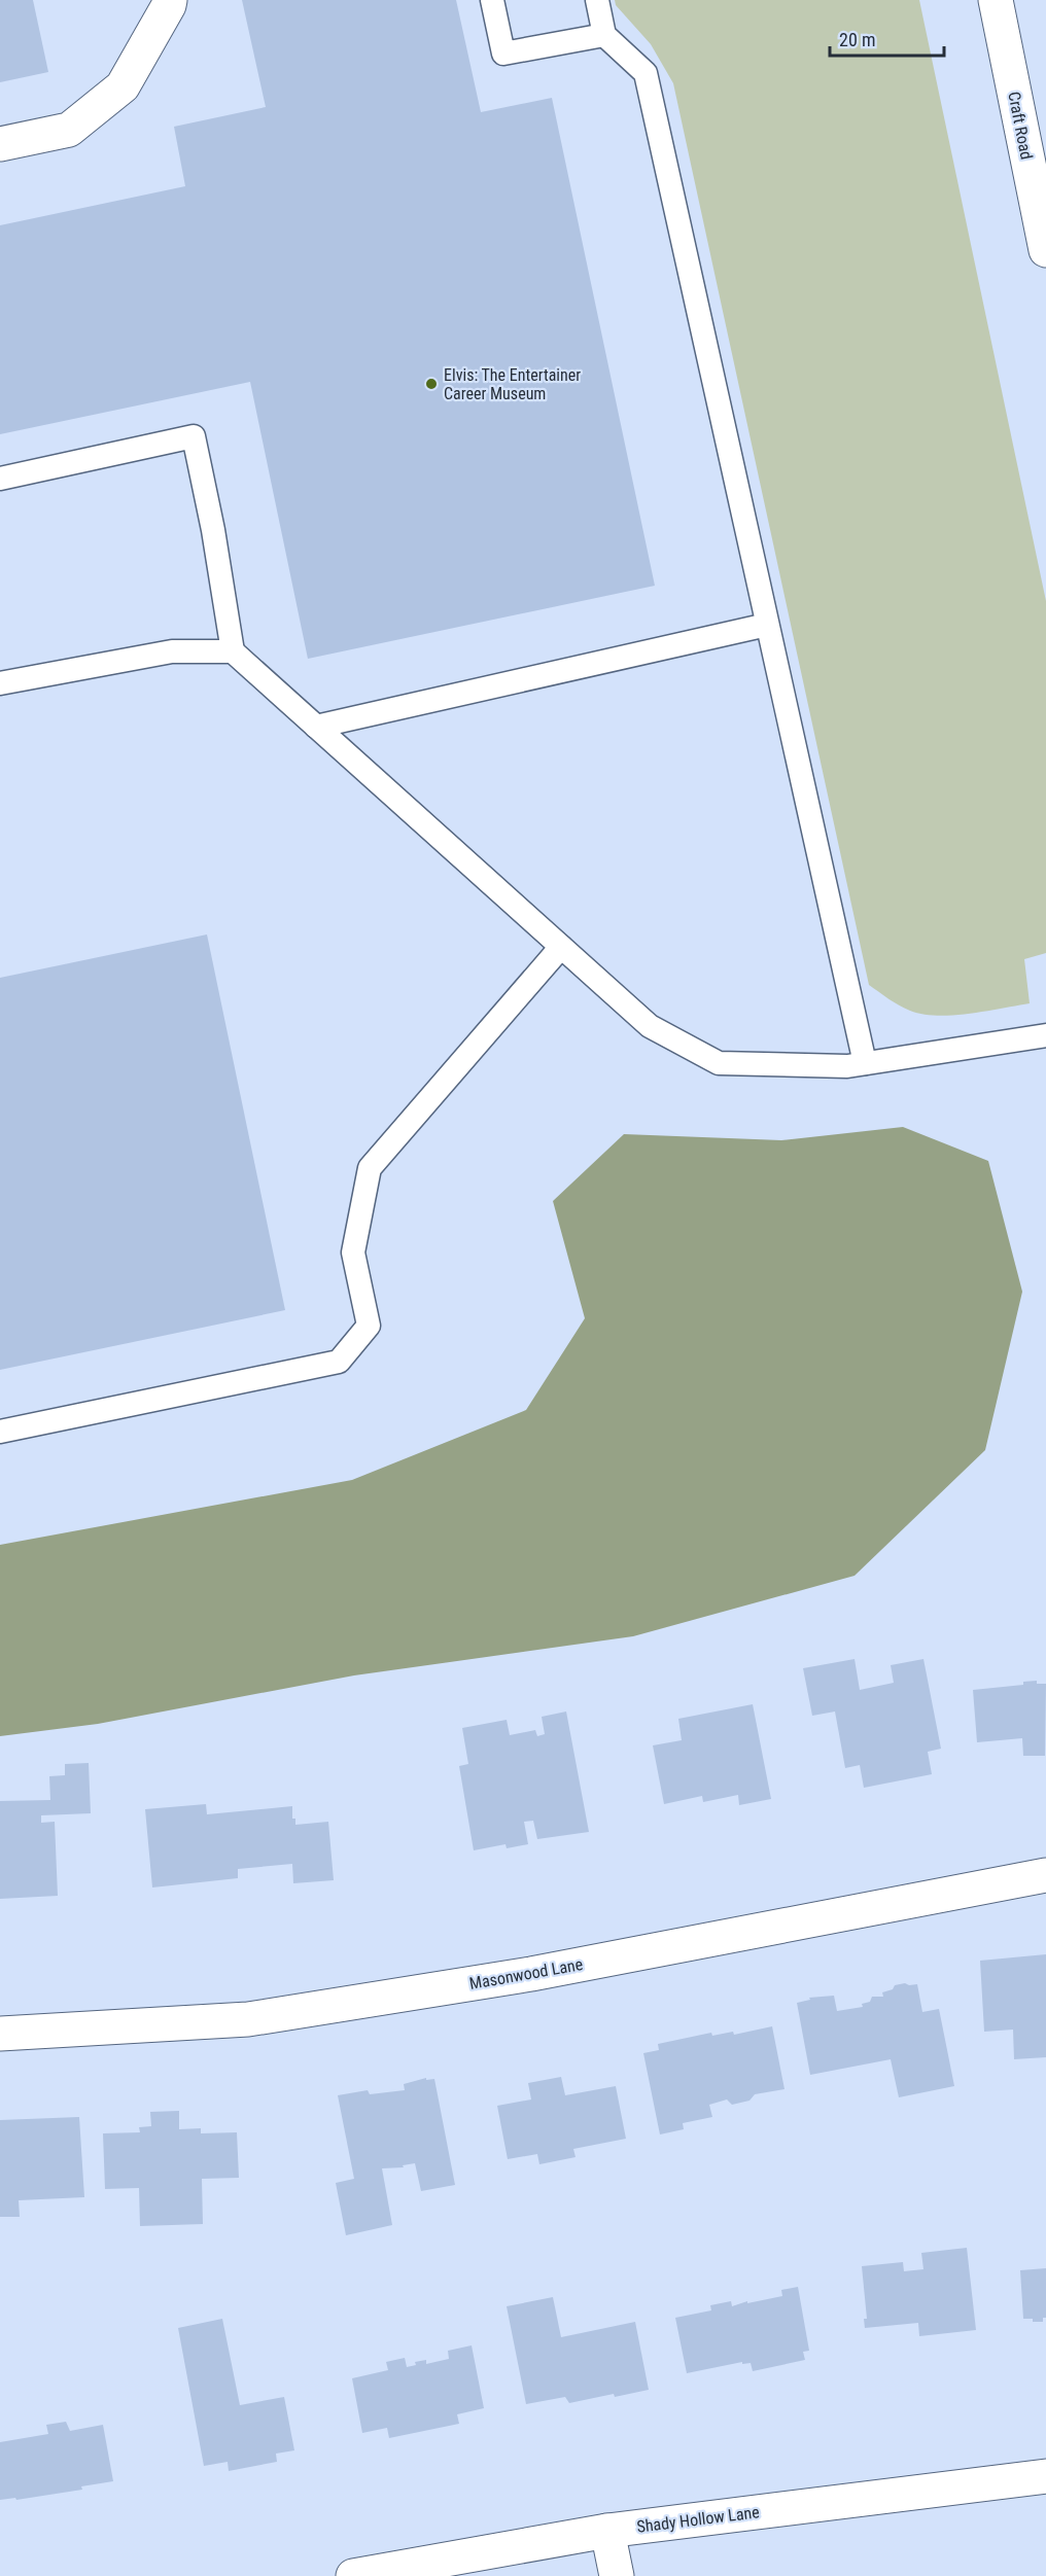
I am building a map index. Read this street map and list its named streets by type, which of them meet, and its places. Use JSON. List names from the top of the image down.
{
  "streets": {
    "street": ["Craft Road", "Masonwood Lane", "Shady Hollow Lane"]
  },
  "places": ["Elvis: The Entertainer Career Museum"],
  "scale_bar": "20 m"
}
